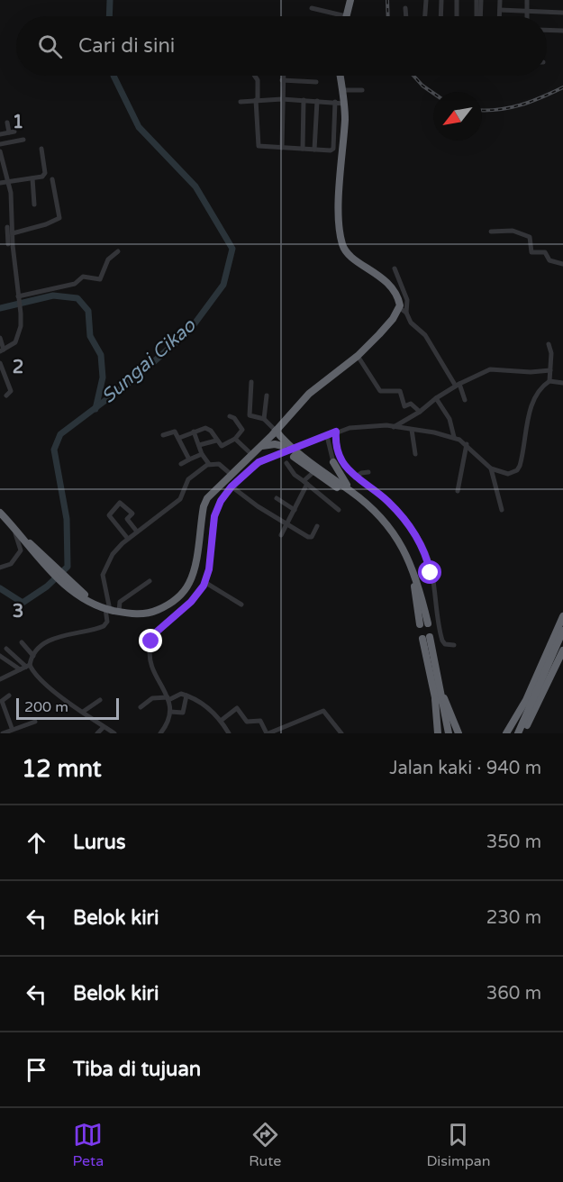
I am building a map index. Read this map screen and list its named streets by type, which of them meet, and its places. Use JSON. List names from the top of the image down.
{
  "water": ["Sungai Cikao"],
  "scale_bar": "200 m",
  "north": "bottom left",
  "page": {
    "search": "Cari di sini",
    "scale": "200 m",
    "heading": ["12 mnt", "Jalan kaki · 940 m"],
    "list": [
      ["Lurus", "350 m"],
      ["Belok kiri", "230 m"],
      ["Belok kiri", "360 m"],
      "Tiba di tujuan"
    ],
    "nav": ["Peta", "Rute", "Disimpan"]
  },
  "grid": {
    "rows": ["1", "2", "3"]
  }
}
